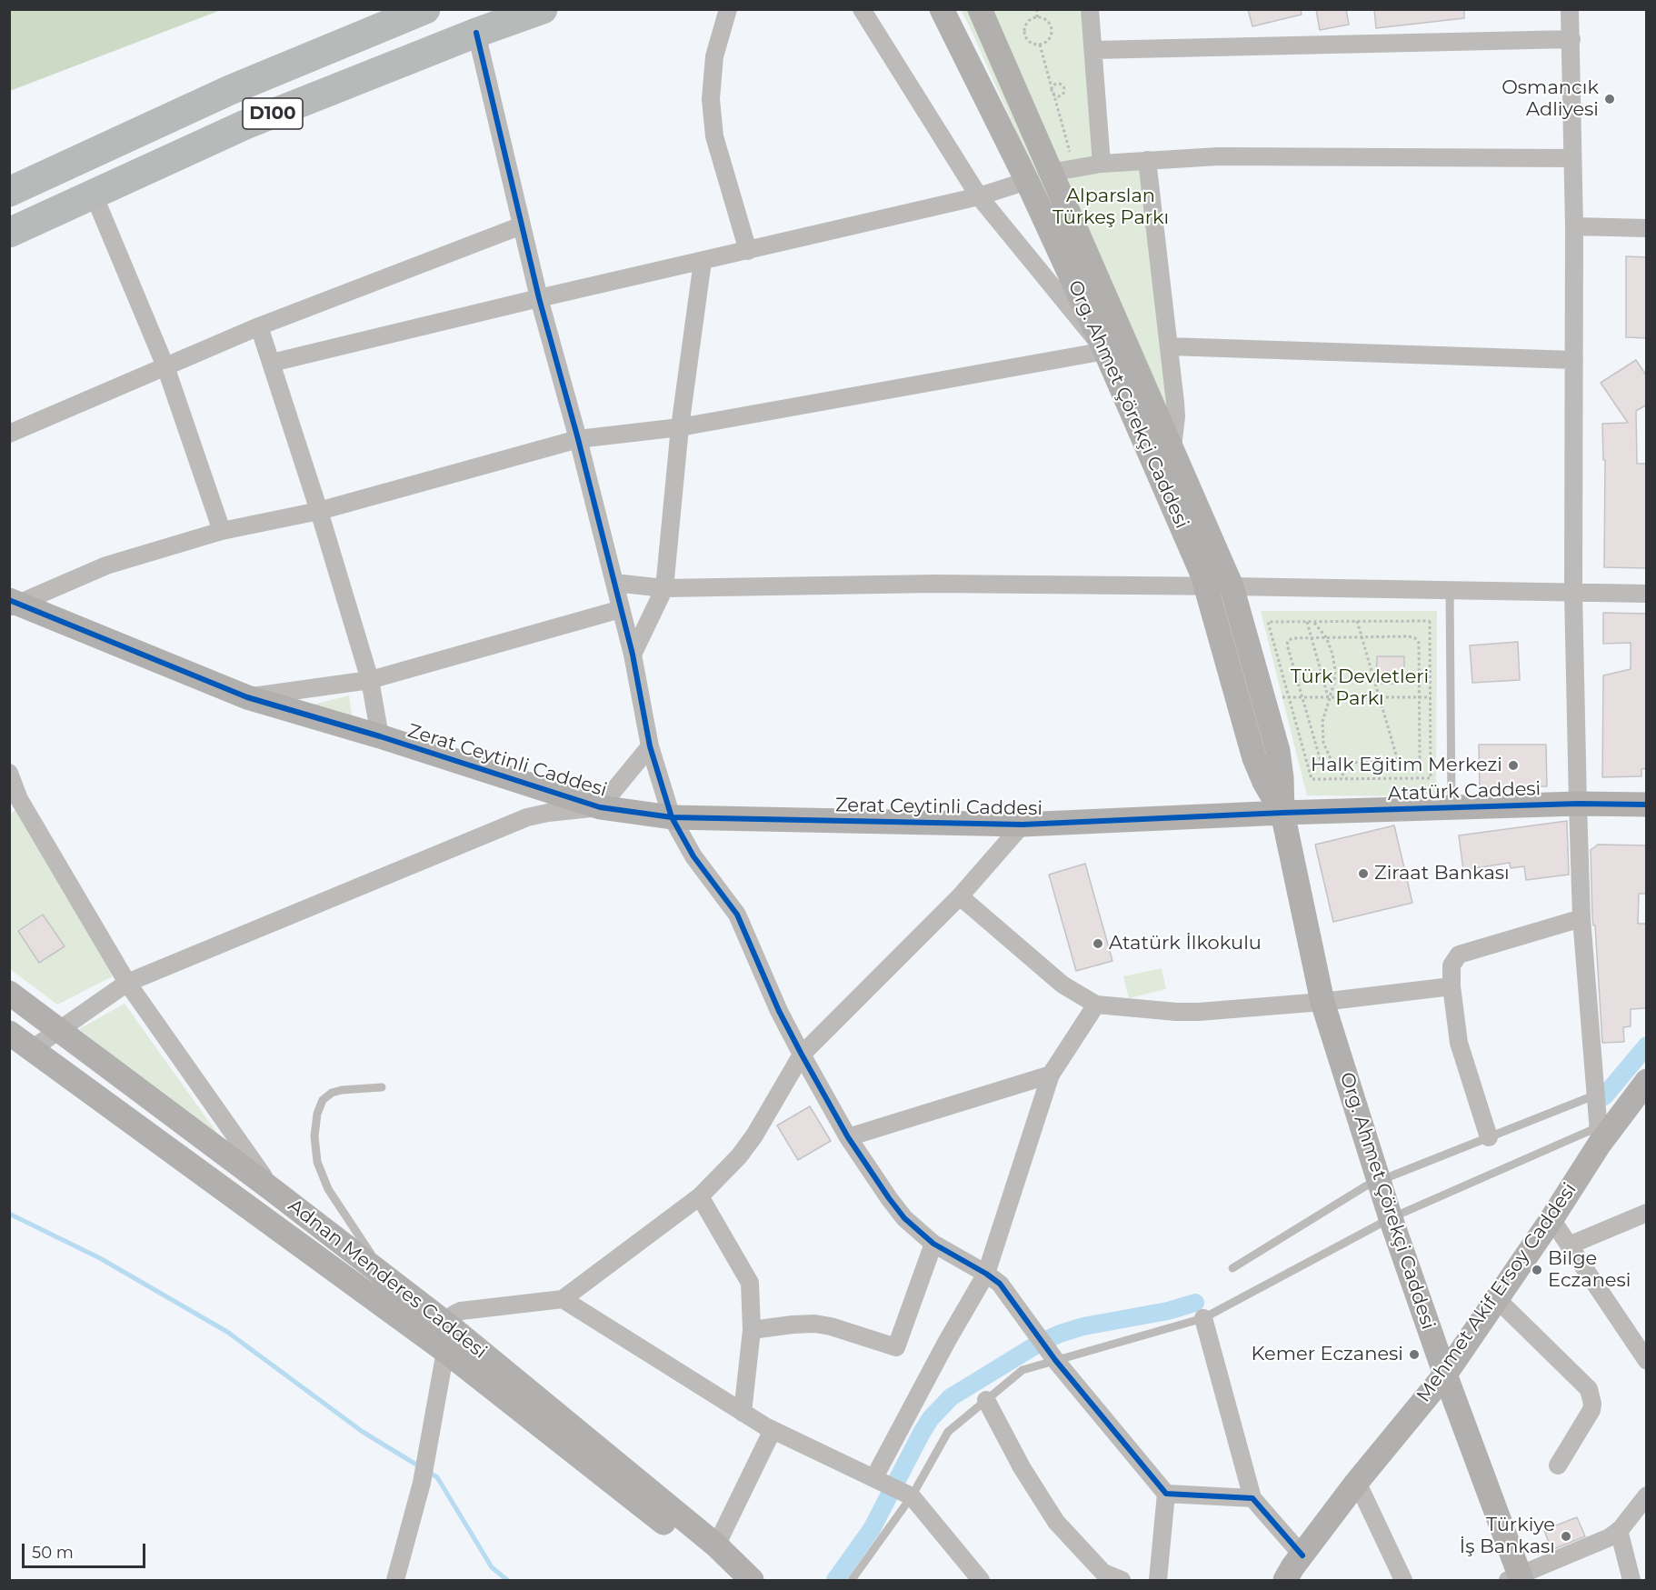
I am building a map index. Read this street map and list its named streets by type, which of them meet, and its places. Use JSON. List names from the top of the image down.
{
  "streets": {
    "highway": ["D100"],
    "main road": [
      "Org. Ahmet Çörekçi Caddesi",
      "Zerat Ceytinli Caddesi",
      "Atatürk Caddesi",
      "Adnan Menderes Caddesi",
      "Mehmet Akif Ersoy Caddesi"
    ]
  },
  "crossings": [
    ["Org. Ahmet Çörekçi Caddesi", "Zerat Ceytinli Caddesi"],
    ["Org. Ahmet Çörekçi Caddesi", "Atatürk Caddesi"],
    ["Org. Ahmet Çörekçi Caddesi", "Mehmet Akif Ersoy Caddesi"],
    ["Zerat Ceytinli Caddesi", "Atatürk Caddesi"]
  ],
  "parks": ["Alparslan Türkeş Parkı", "Türk Devletleri Parkı"],
  "places": [
    "Osmancık Adliyesi",
    "Halk Eğitim Merkezi",
    "Ziraat Bankası",
    "Atatürk İlkokulu",
    "Bilge Eczanesi",
    "Kemer Eczanesi",
    "Türkiye İş Bankası"
  ],
  "scale_bar": "50 m"
}
